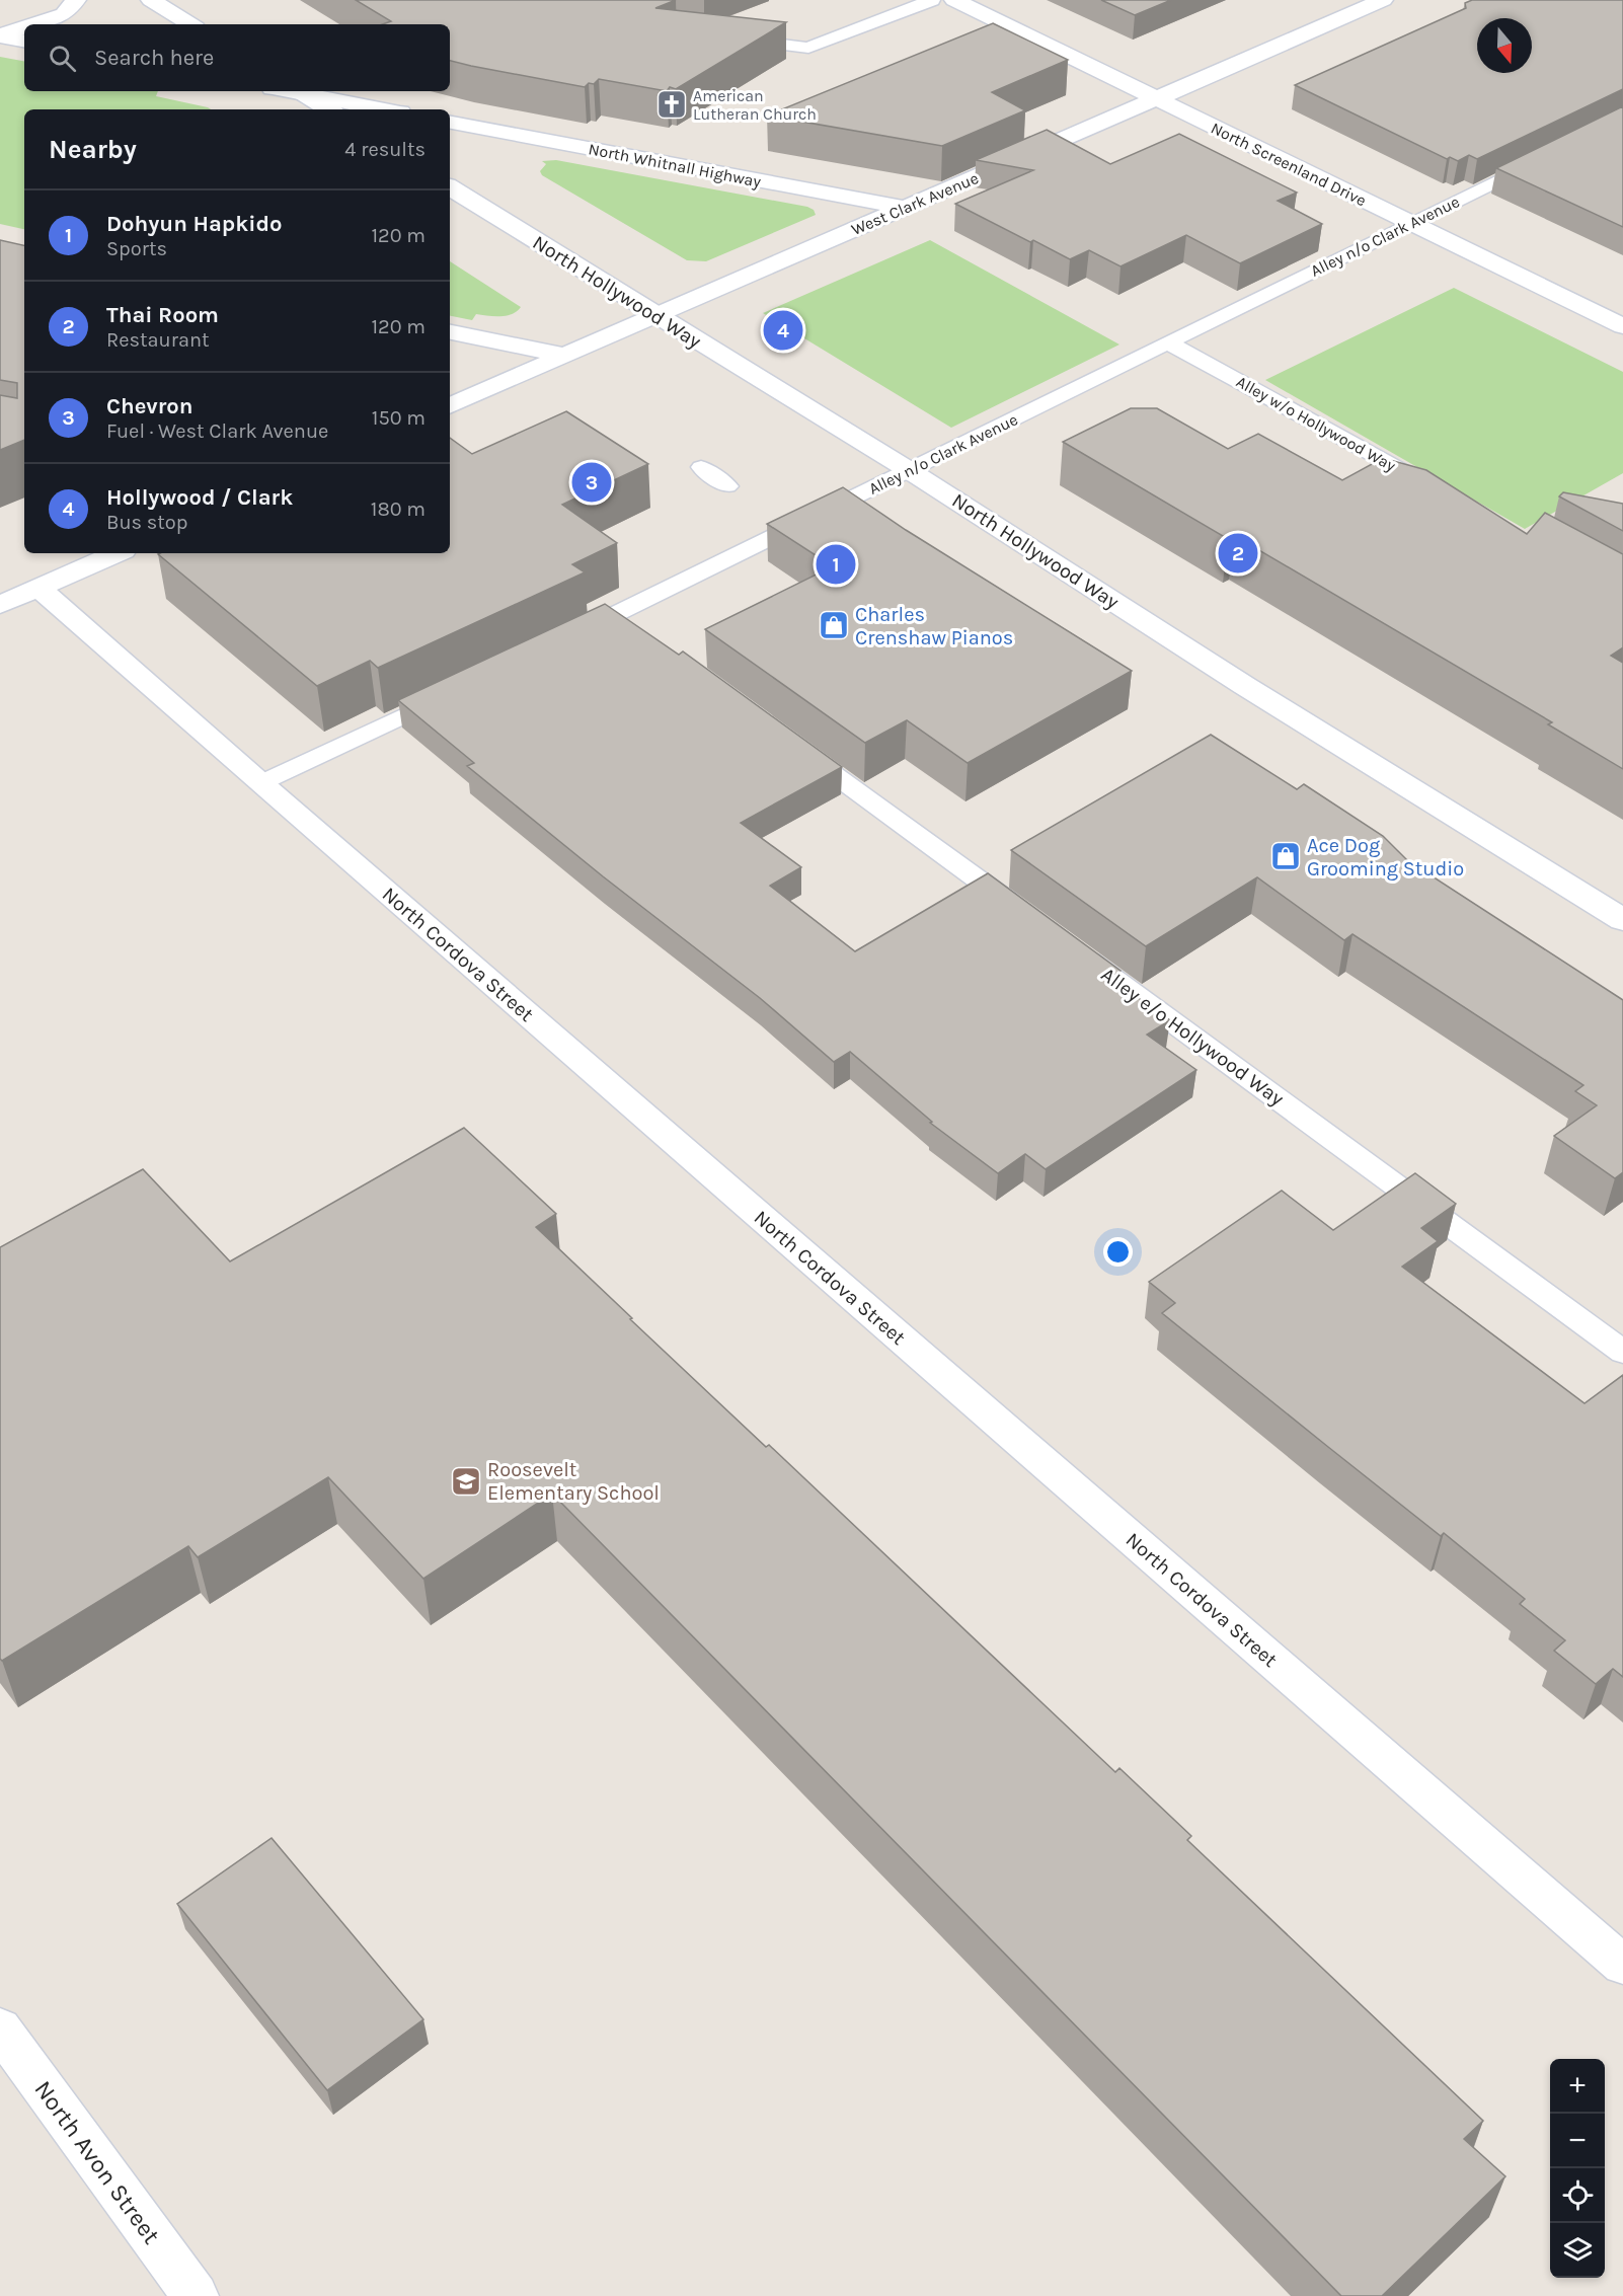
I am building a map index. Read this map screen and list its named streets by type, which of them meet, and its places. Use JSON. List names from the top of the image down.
{
  "streets": {
    "street": [
      "North Screenland Drive",
      "North Whitnall Highway",
      "West Clark Avenue",
      "North Hollywood Way",
      "North Cordova Street",
      "North Avon Street"
    ],
    "lane": ["Alley n/o Clark Avenue", "Alley w/o Hollywood Way", "Alley e/o Hollywood Way"]
  },
  "crossings": [
    ["North Screenland Drive", "West Clark Avenue"],
    ["North Screenland Drive", "Alley n/o Clark Avenue"],
    ["North Whitnall Highway", "West Clark Avenue"],
    ["West Clark Avenue", "North Hollywood Way"],
    ["Alley n/o Clark Avenue", "North Hollywood Way"],
    ["Alley n/o Clark Avenue", "Alley w/o Hollywood Way"]
  ],
  "places": {
    "church": ["American Lutheran Church"],
    "shop": ["Charles Crenshaw Pianos", "Ace Dog Grooming Studio"],
    "school or university": ["Roosevelt Elementary School"]
  },
  "north": "bottom",
  "page": {
    "search": "Search here",
    "heading": ["Nearby", "4 results"],
    "list": [
      {
        "mark": "1",
        "name": "Dohyun Hapkido",
        "note": "Sports",
        "value": "120 m"
      },
      {
        "mark": "2",
        "name": "Thai Room",
        "note": "Restaurant",
        "value": "120 m"
      },
      {
        "mark": "3",
        "name": "Chevron",
        "note": "Fuel · West Clark Avenue",
        "value": "150 m"
      },
      {
        "mark": "4",
        "name": "Hollywood / Clark",
        "note": "Bus stop",
        "value": "180 m"
      }
    ],
    "pins": [
      "4",
      "3",
      "2",
      "1"
    ],
    "map_buttons": ["+", "−"]
  }
}
